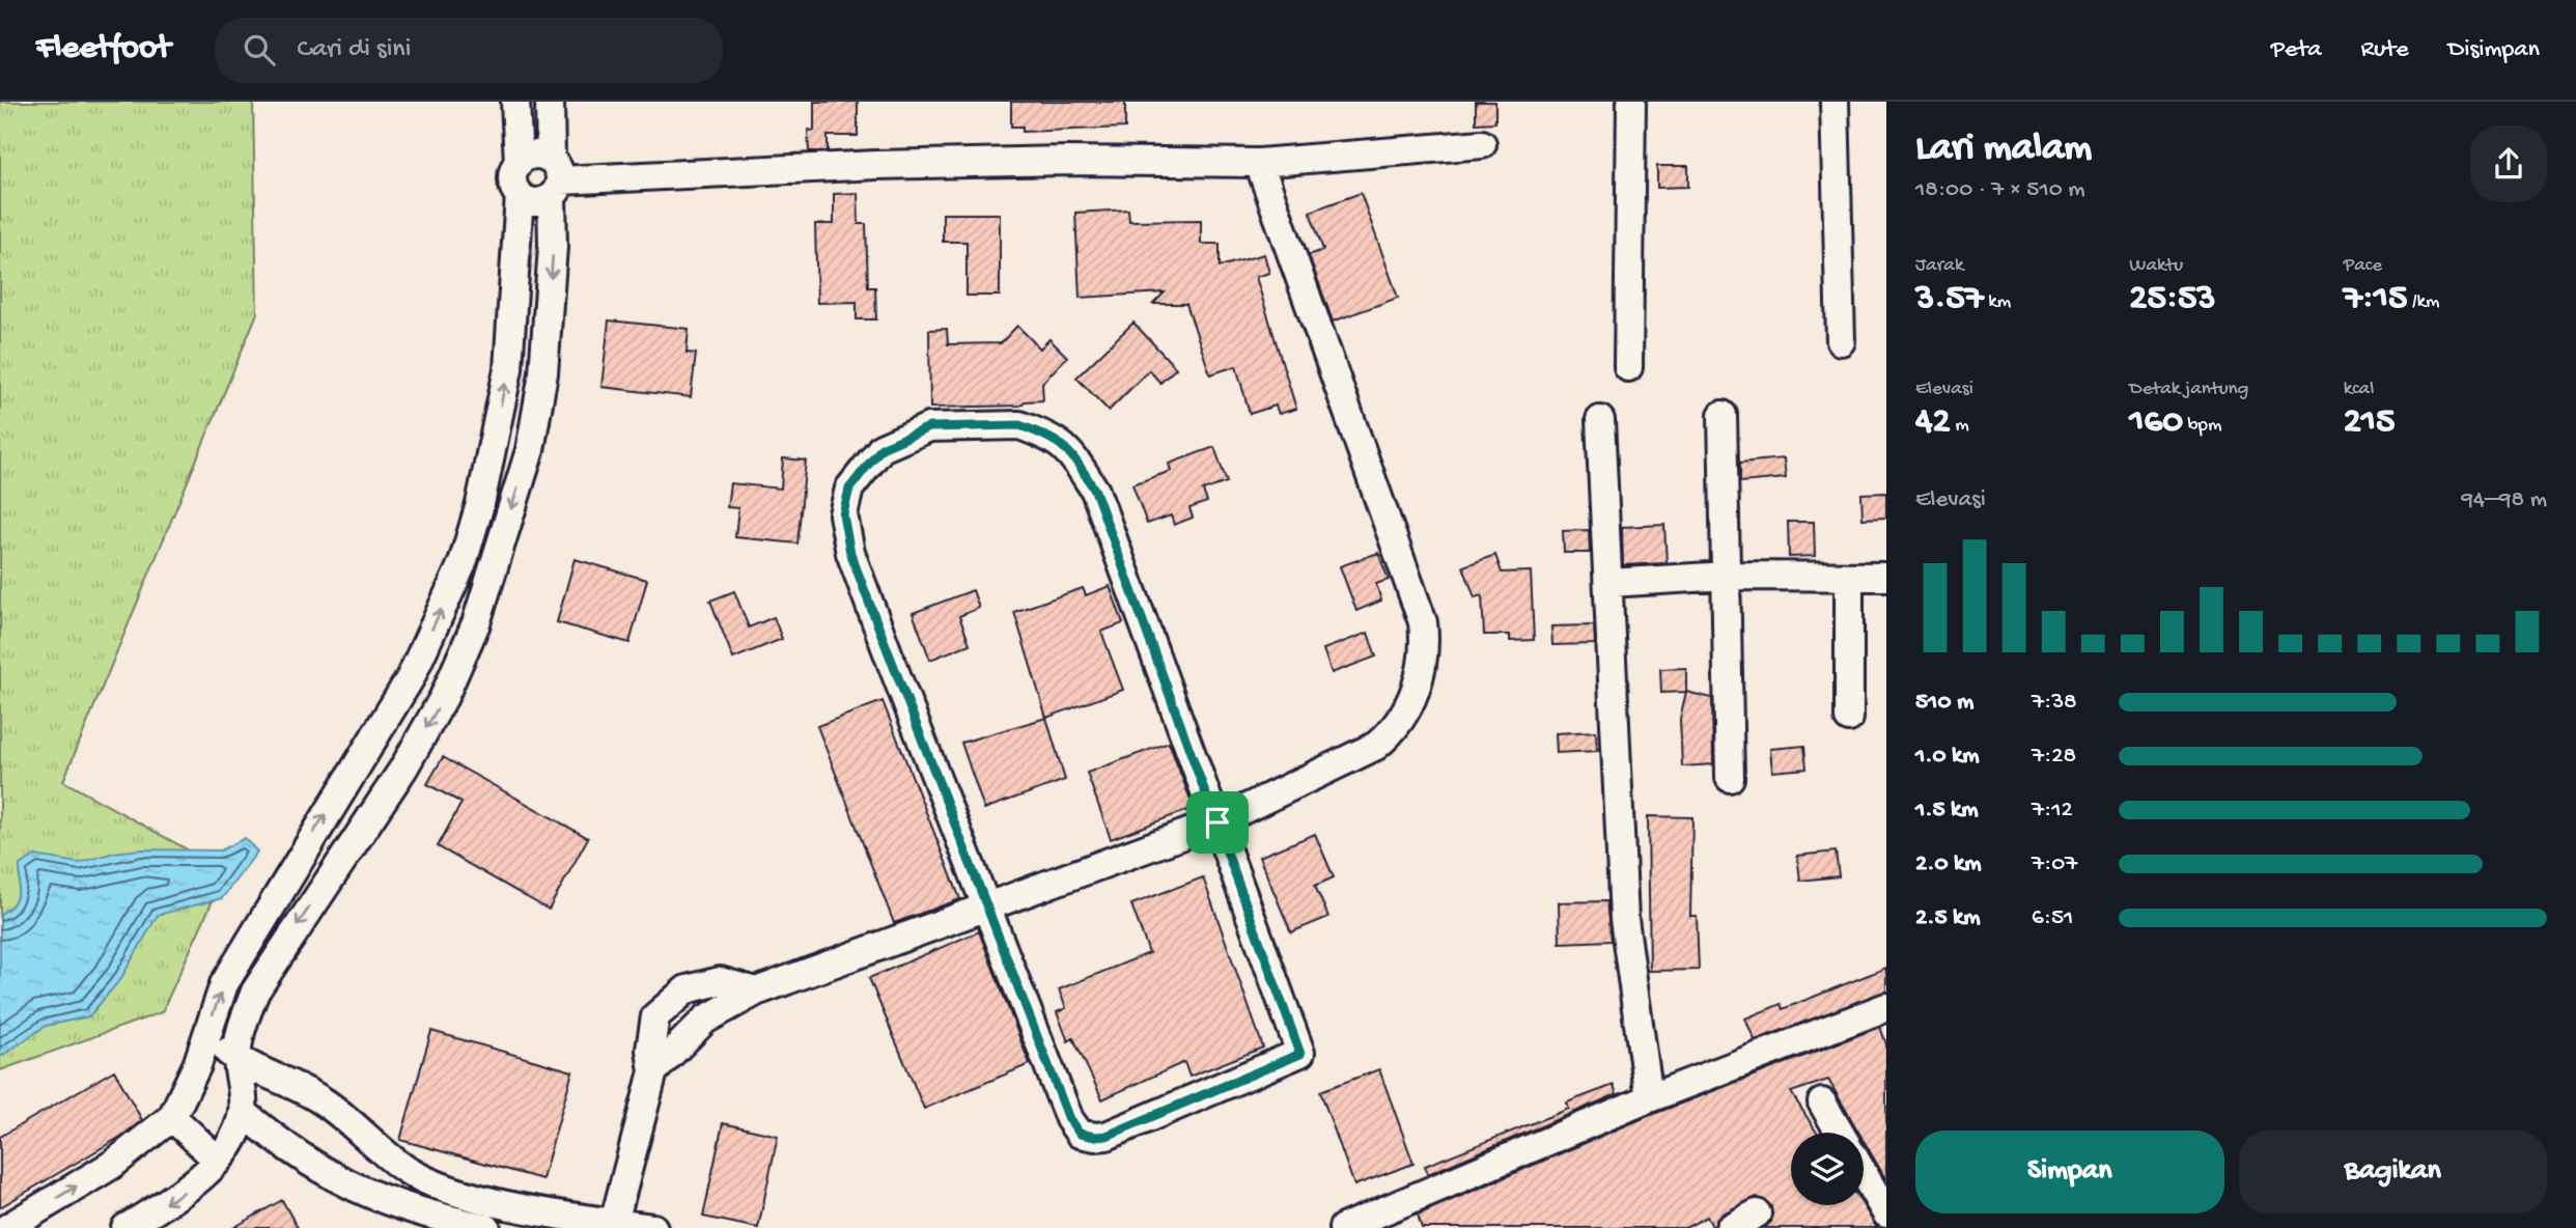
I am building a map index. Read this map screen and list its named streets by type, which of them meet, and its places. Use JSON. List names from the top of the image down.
{
  "page": {
    "header": "Fleetfoot",
    "search": "Cari di sini",
    "nav": ["Peta", "Rute", "Disimpan"],
    "heading": ["Lari malam", "18:00 · 7 × 510 m"],
    "stats": [
      ["Jarak", "3.57 km"],
      ["Waktu", "25:53"],
      ["Pace", "7:15 /km"],
      ["Elevasi", "42 m"],
      ["Detak jantung", "160 bpm"],
      ["kcal", "215"]
    ],
    "chart": ["Elevasi", "94–98 m"],
    "list": [
      {
        "name": "510 m",
        "note": "7:38"
      },
      {
        "name": "1.0 km",
        "note": "7:28"
      },
      {
        "name": "1.5 km",
        "note": "7:12"
      },
      {
        "name": "2.0 km",
        "note": "7:07"
      },
      {
        "name": "2.5 km",
        "note": "6:51"
      }
    ],
    "buttons": ["Simpan", "Bagikan"]
  }
}
